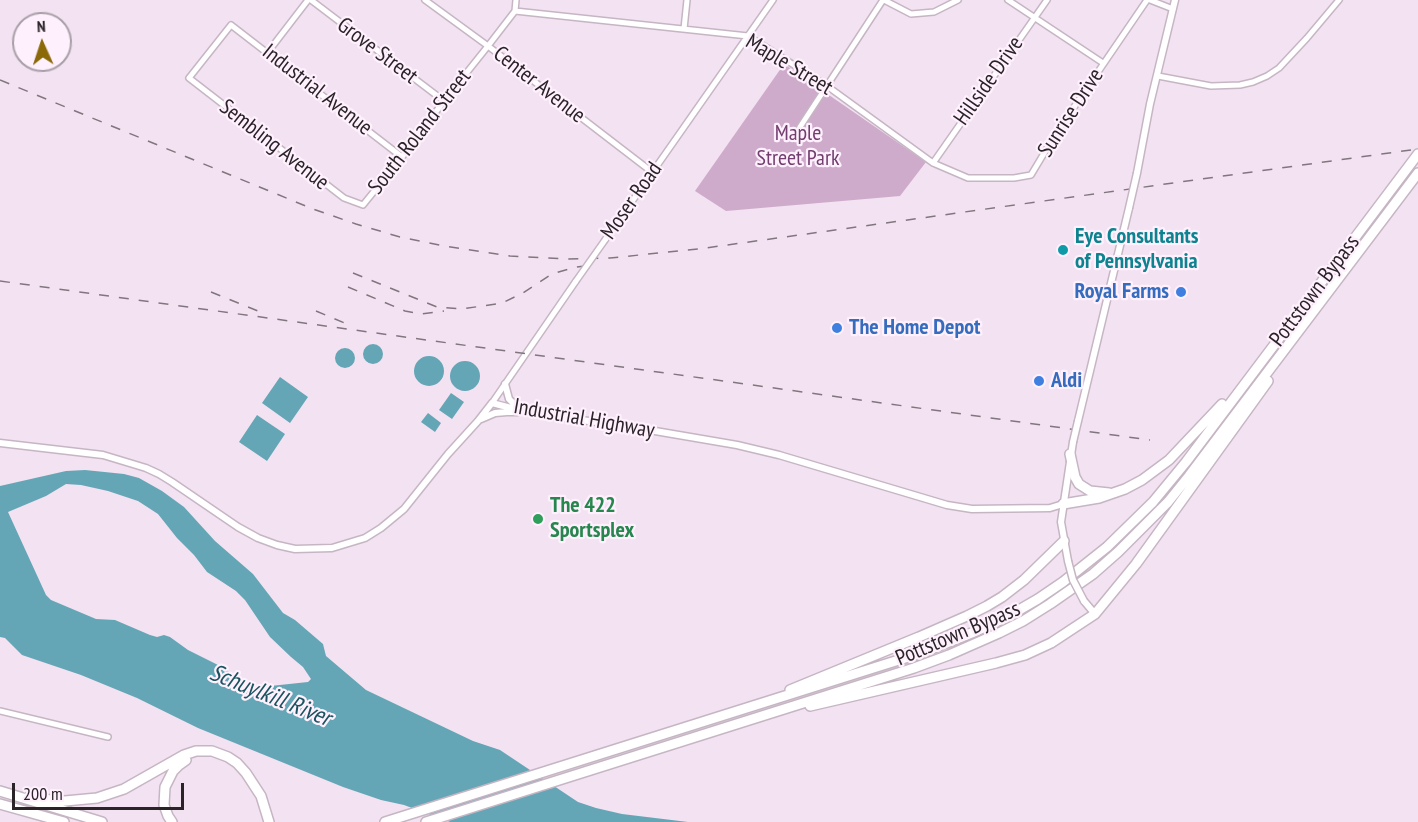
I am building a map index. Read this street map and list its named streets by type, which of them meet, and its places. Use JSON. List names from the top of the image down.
{
  "streets": {
    "highway": ["Pottstown Bypass"],
    "street": [
      "Grove Street",
      "Maple Street",
      "Hillside Drive",
      "Center Avenue",
      "Industrial Avenue",
      "Sunrise Drive",
      "South Roland Street",
      "Sembling Avenue",
      "Moser Road",
      "Industrial Highway"
    ]
  },
  "crossings": [
    ["Grove Street", "South Roland Street"],
    ["Maple Street", "Hillside Drive"],
    ["Maple Street", "Sunrise Drive"],
    ["Maple Street", "South Roland Street"],
    ["Maple Street", "Moser Road"],
    ["Center Avenue", "South Roland Street"],
    ["Center Avenue", "Moser Road"],
    ["Industrial Avenue", "South Roland Street"],
    ["Industrial Avenue", "Sembling Avenue"],
    ["South Roland Street", "Sembling Avenue"],
    ["Moser Road", "Industrial Highway"]
  ],
  "water": ["Schuylkill River"],
  "parks": ["Maple Street Park"],
  "places": [
    "Eye Consultants of Pennsylvania",
    "Royal Farms",
    "The Home Depot",
    "Aldi",
    "The 422 Sportsplex"
  ],
  "scale_bar": "200 m",
  "north": "top"
}
